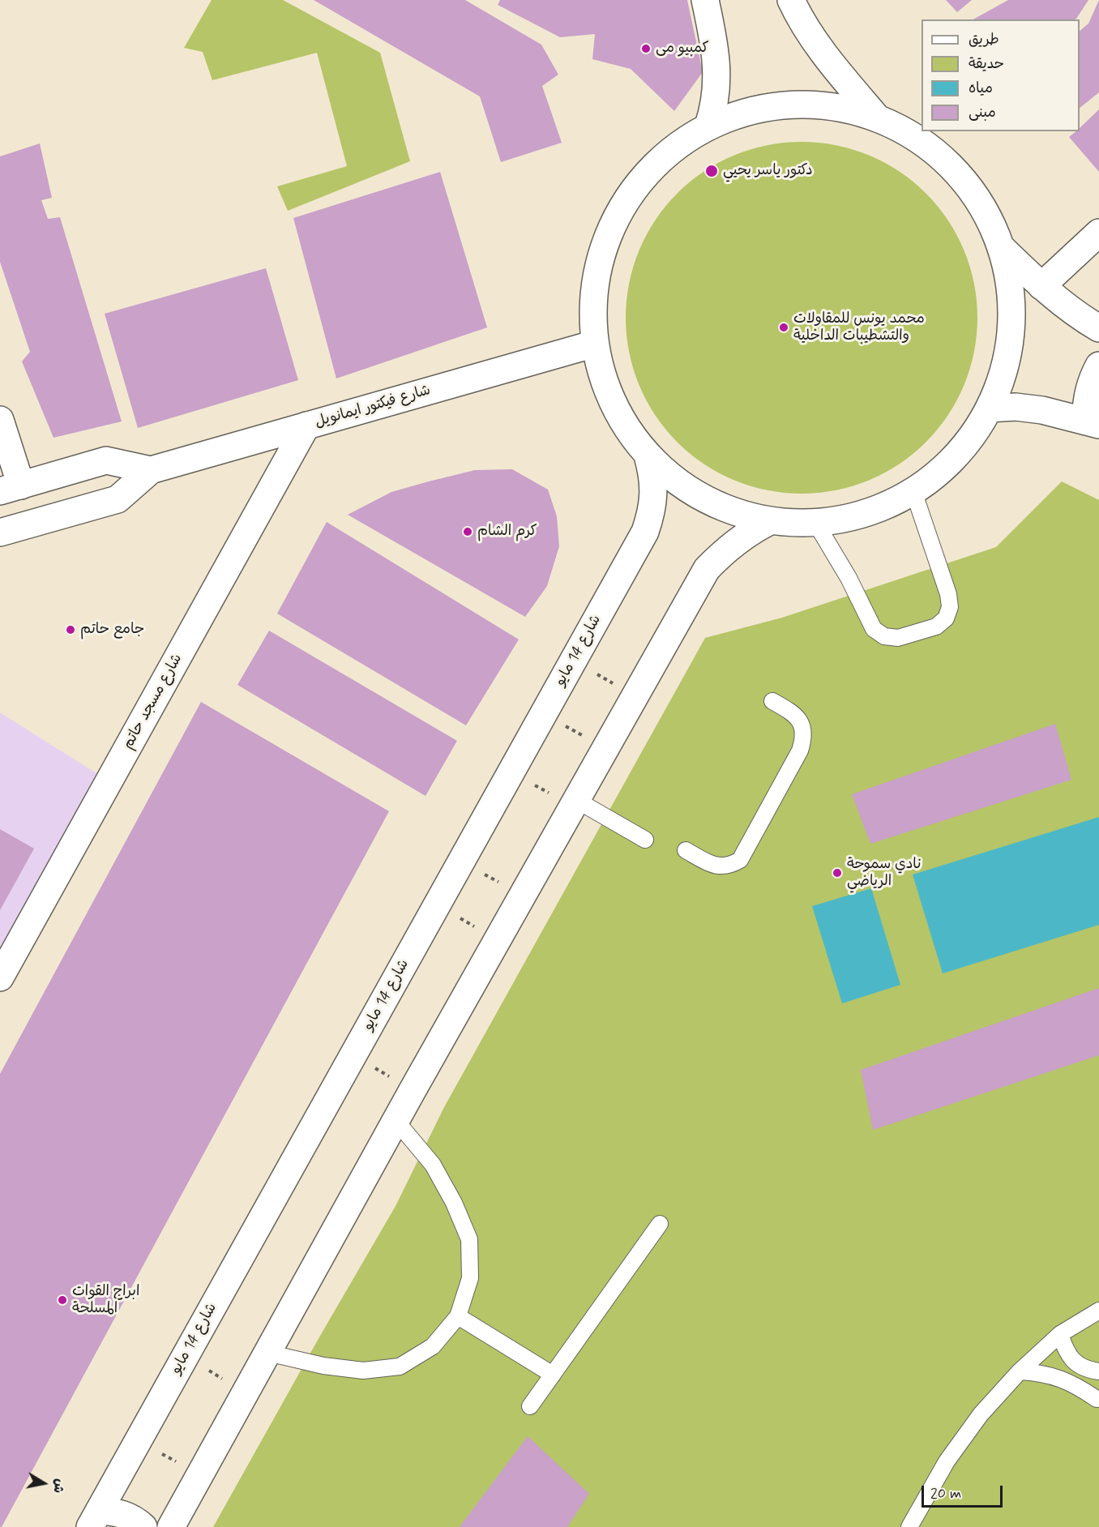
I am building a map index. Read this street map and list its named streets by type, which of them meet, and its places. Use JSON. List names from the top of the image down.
{
  "streets": {
    "main road": ["شارع فيكتور ايمانويل", "شارع 14 مايو", "شارع مسجد حاتم"]
  },
  "crossings": [
    ["شارع فيكتور ايمانويل", "شارع مسجد حاتم"]
  ],
  "places": [
    "كمبيو مى",
    "دكتور ياسر يحيي",
    "محمد يونس للمقاولات والتشطيبات الداخلية",
    "كرم الشام",
    "جامع حاتم",
    "نادي سموحة الرياضي",
    "ابراج القوات المسلحة"
  ],
  "legend": [
    "طريق",
    "حديقة",
    "مياه",
    "مبنى"
  ],
  "scale_bar": "20 m",
  "north": "right"
}
